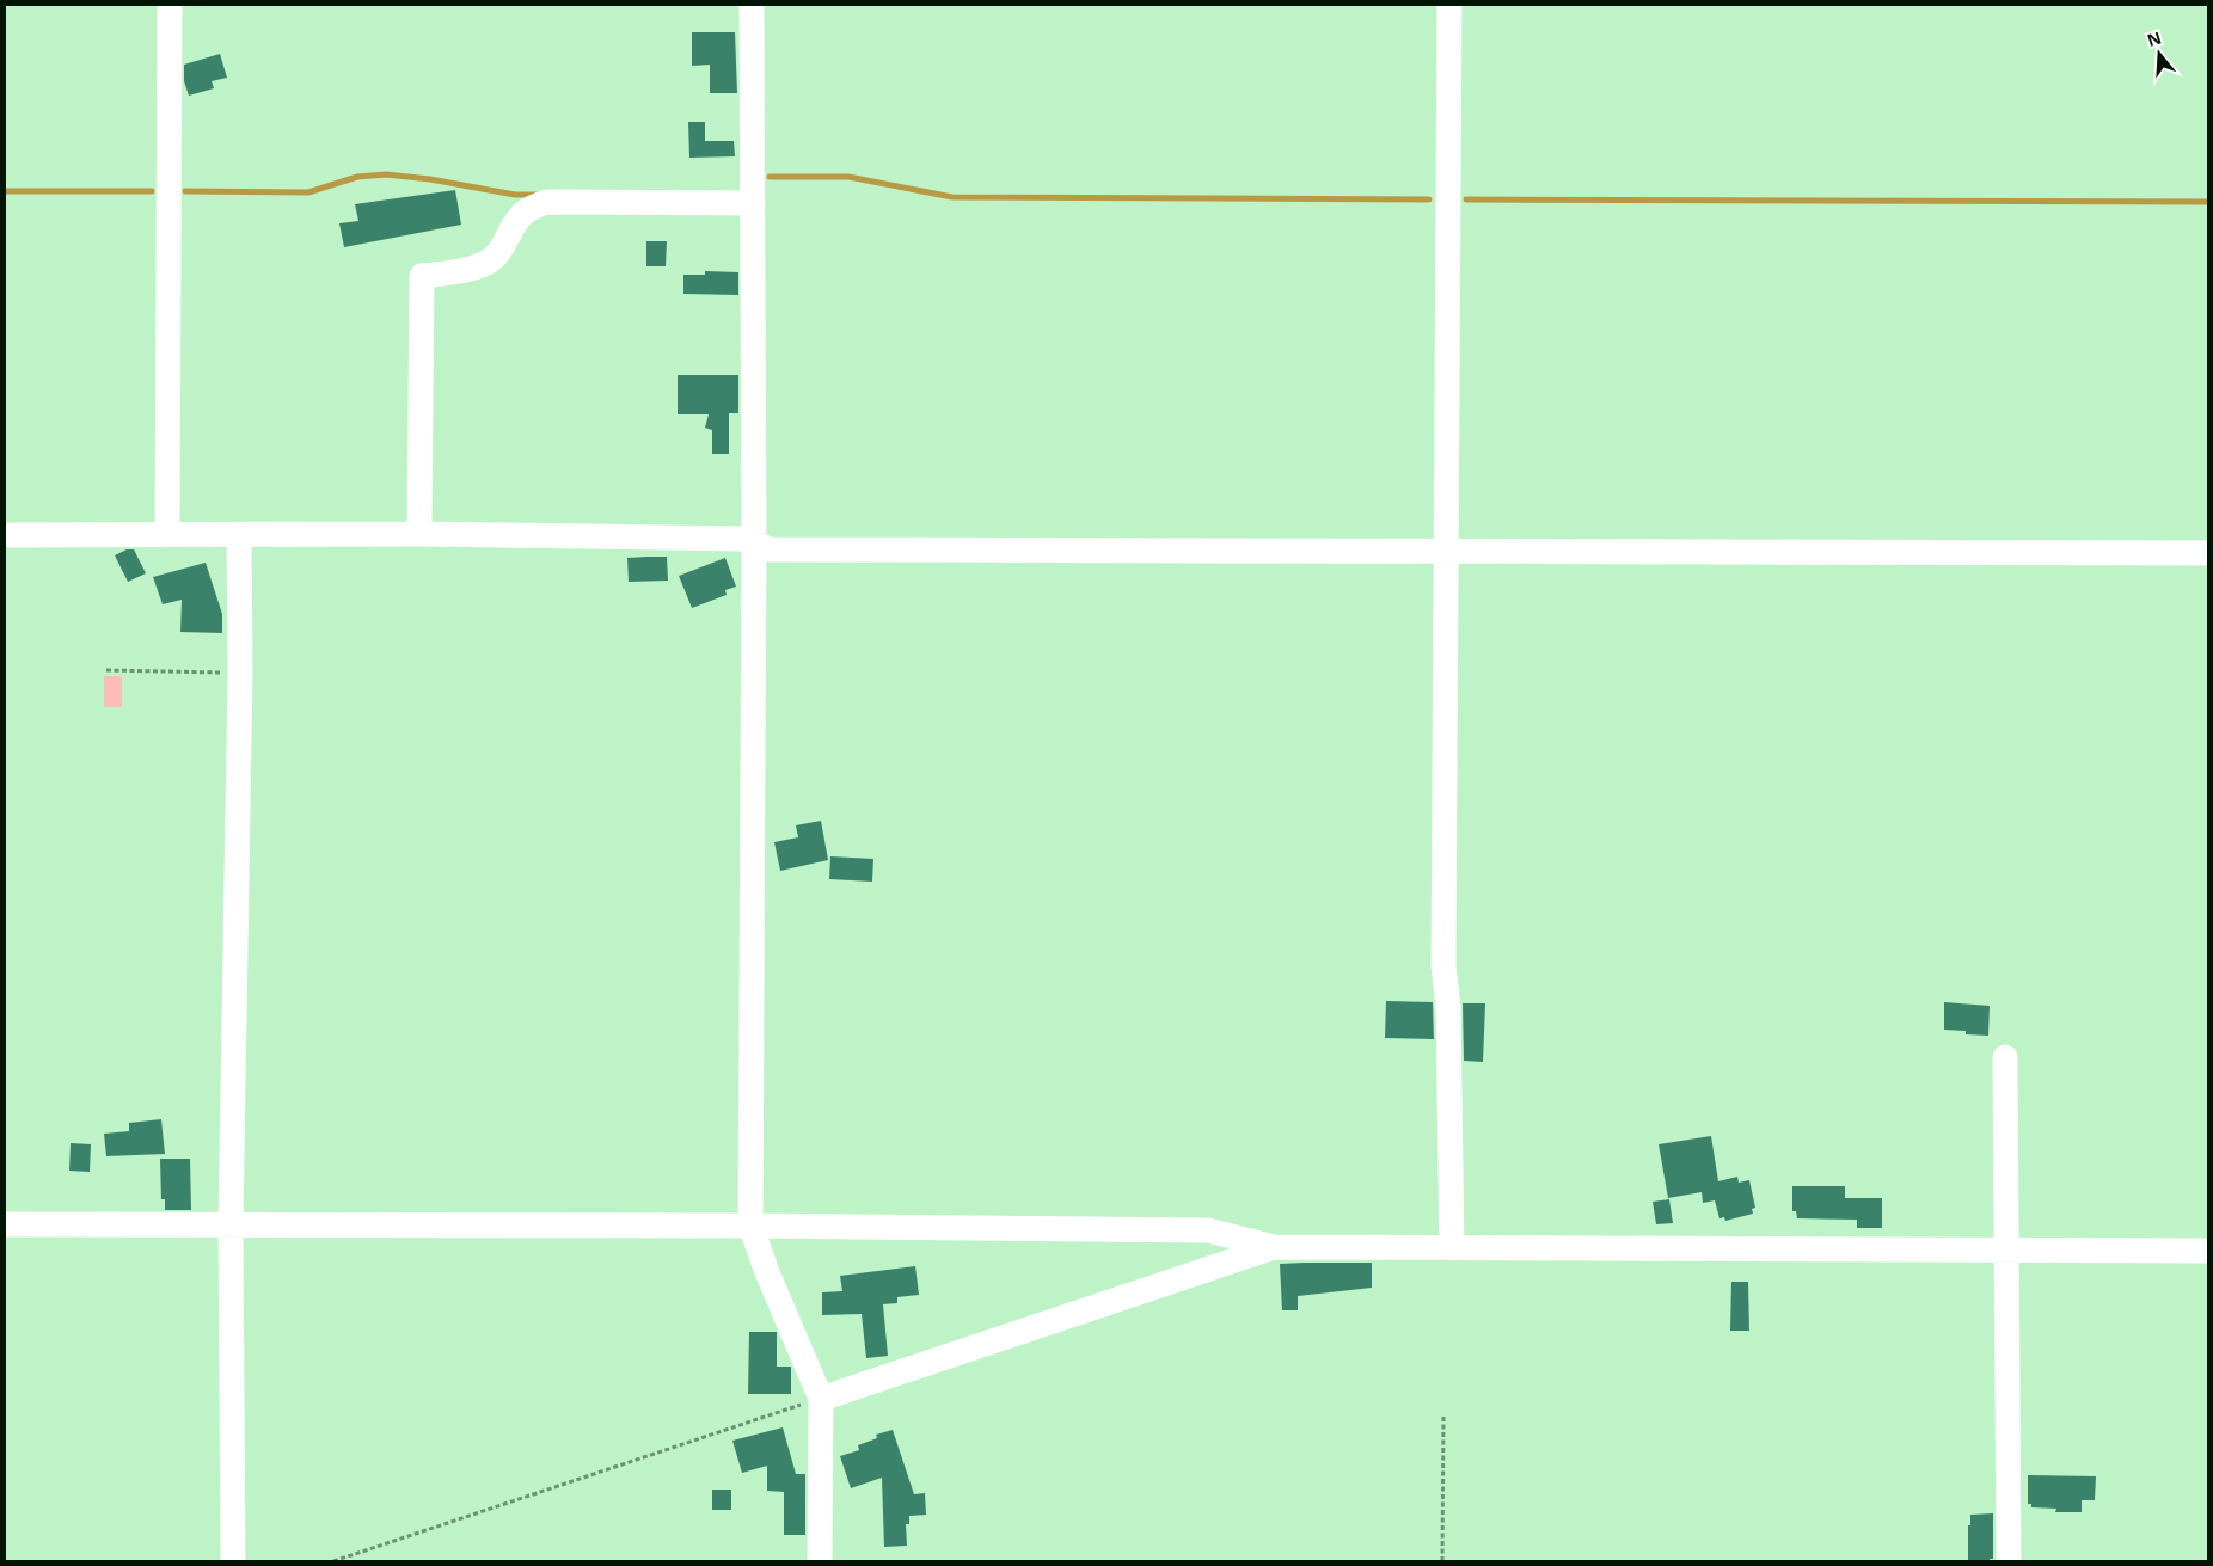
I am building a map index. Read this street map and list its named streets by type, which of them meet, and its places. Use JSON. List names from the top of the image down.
{
  "north": "top"
}
